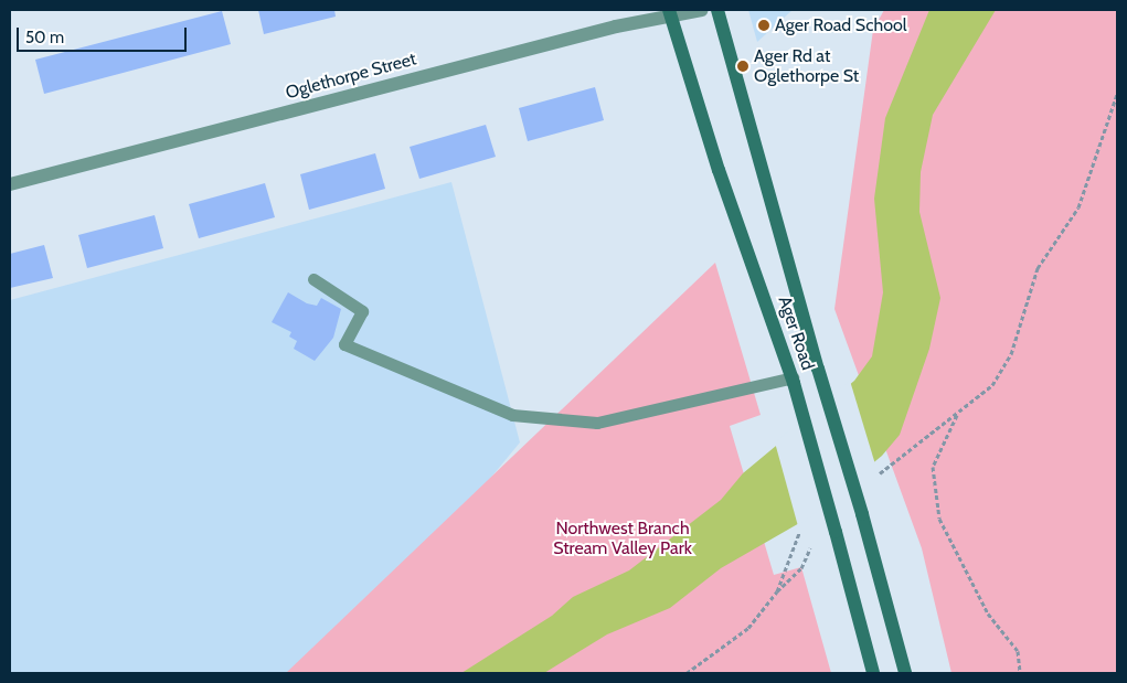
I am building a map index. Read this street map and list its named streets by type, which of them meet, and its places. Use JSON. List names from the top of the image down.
{
  "streets": {
    "main road": ["Ager Road"],
    "street": ["Oglethorpe Street"]
  },
  "crossings": [
    ["Oglethorpe Street", "Ager Road"]
  ],
  "parks": ["Northwest Branch Stream Valley Park"],
  "places": ["Ager Road School", "Ager Rd at Oglethorpe St"],
  "scale_bar": "50 m"
}
